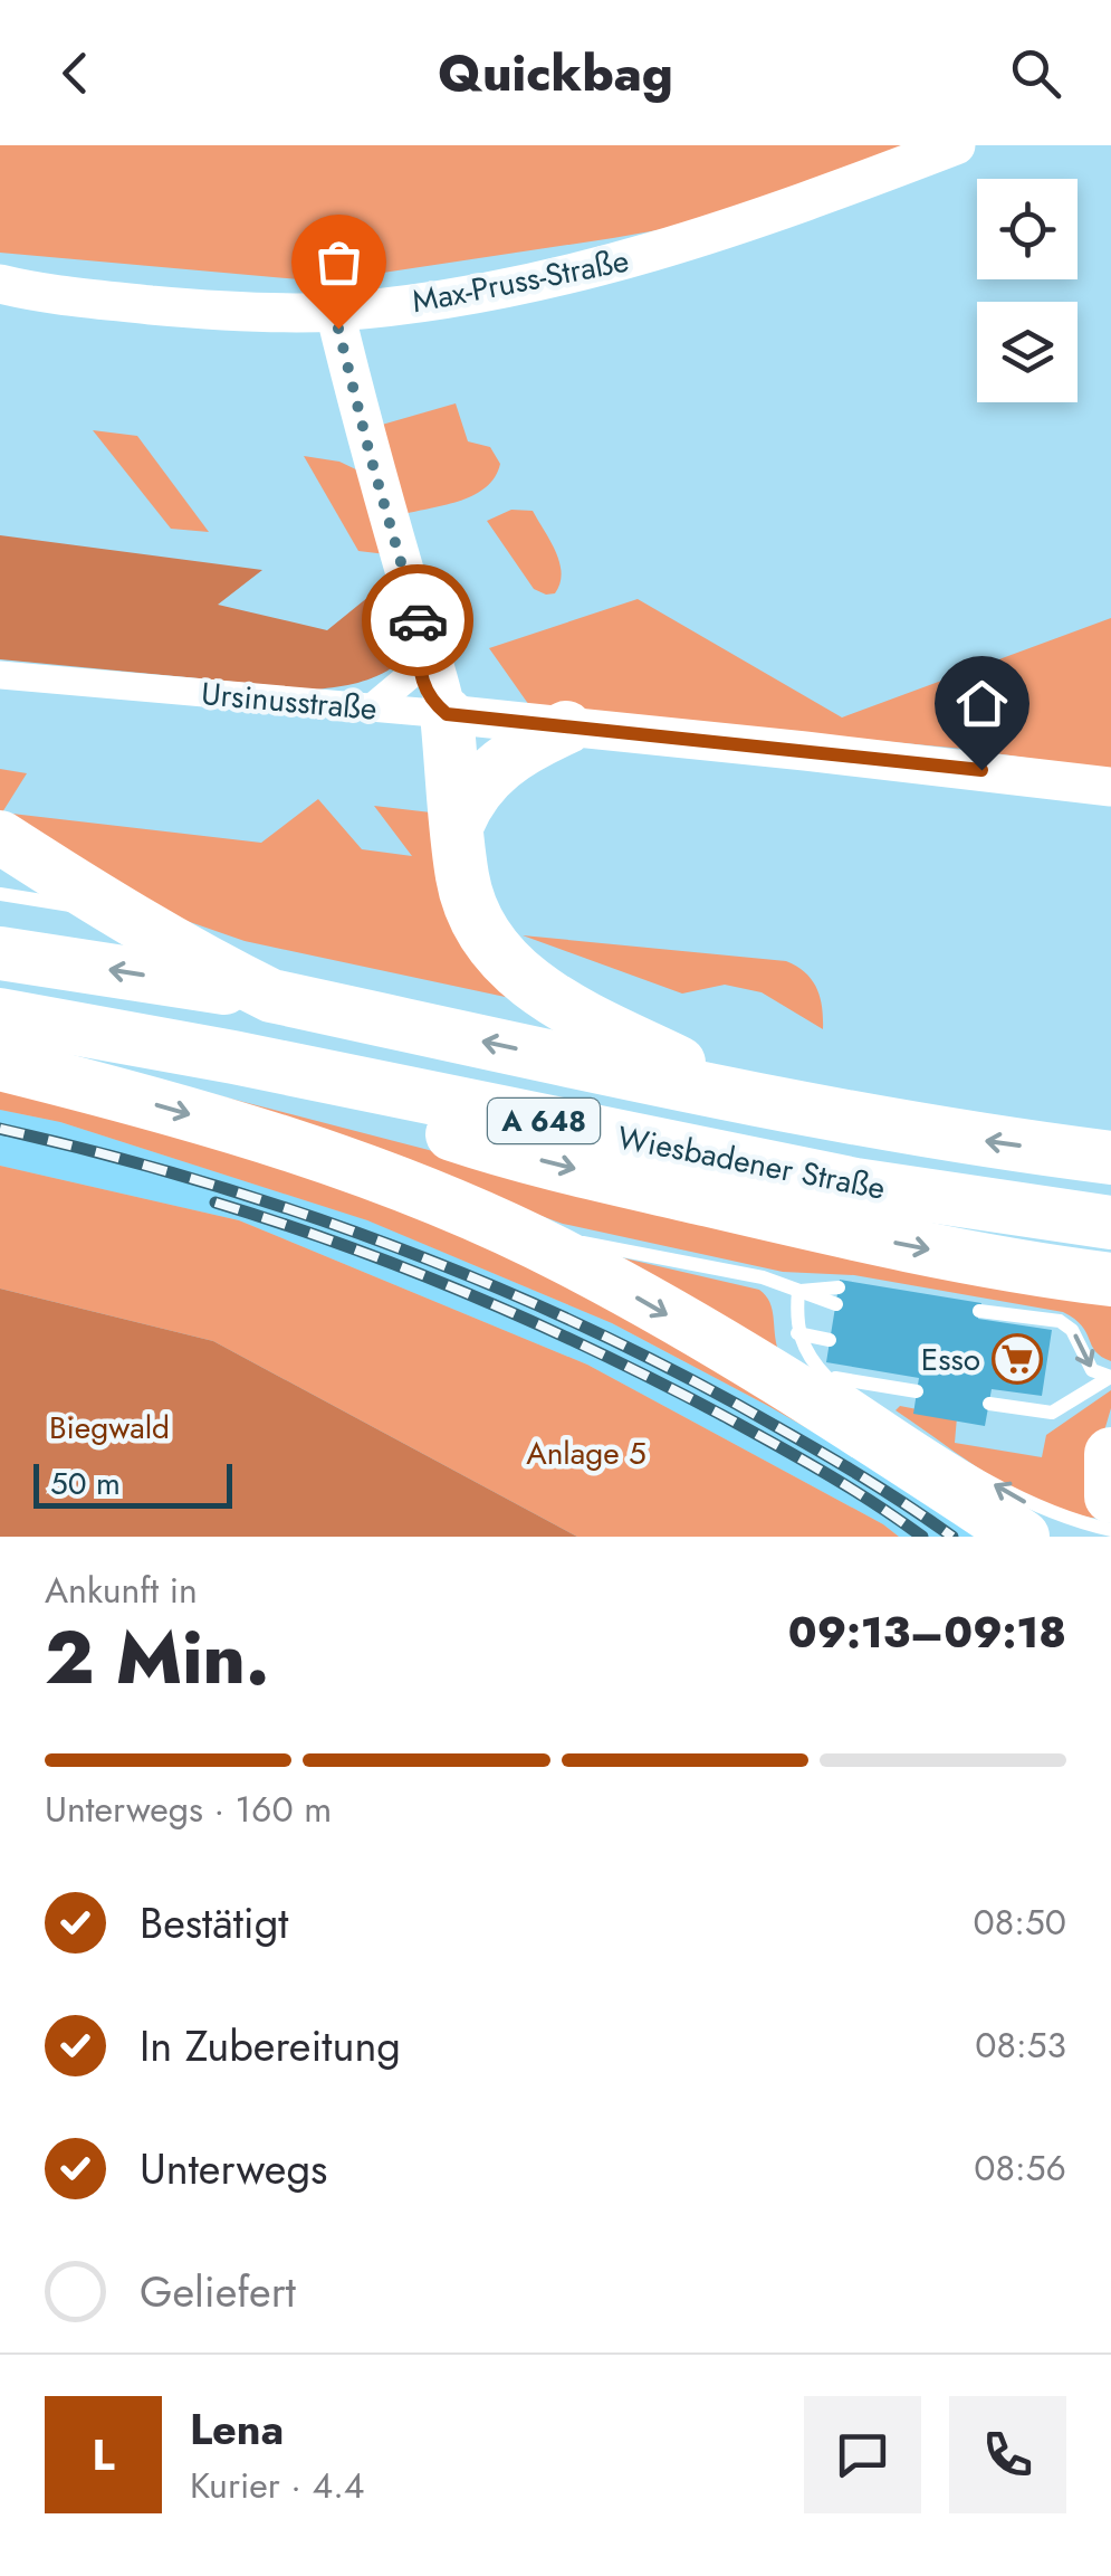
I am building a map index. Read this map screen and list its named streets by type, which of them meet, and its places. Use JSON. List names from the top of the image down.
{
  "streets": {
    "highway": ["A 648", "Wiesbadener Straße"],
    "main road": ["Max-Pruss-Straße", "Ursinusstraße"]
  },
  "crossings": [
    ["A 648", "Wiesbadener Straße"]
  ],
  "parks": ["Biegwald", "Anlage 5"],
  "places": {
    "supermarket": ["Esso"]
  },
  "scale_bar": "50 m",
  "page": {
    "header": "Quickbag",
    "scale": "50 m",
    "heading": ["2 Min.", "Ankunft in", "09:13–09:18"],
    "panel": ["Lena", "Kurier · 4.4"],
    "bar": "Unterwegs · 160 m",
    "list": [
      ["Bestätigt", "08:50"],
      ["In Zubereitung", "08:53"],
      ["Unterwegs", "08:56"],
      "Geliefert"
    ],
    "round": "L"
  }
}
